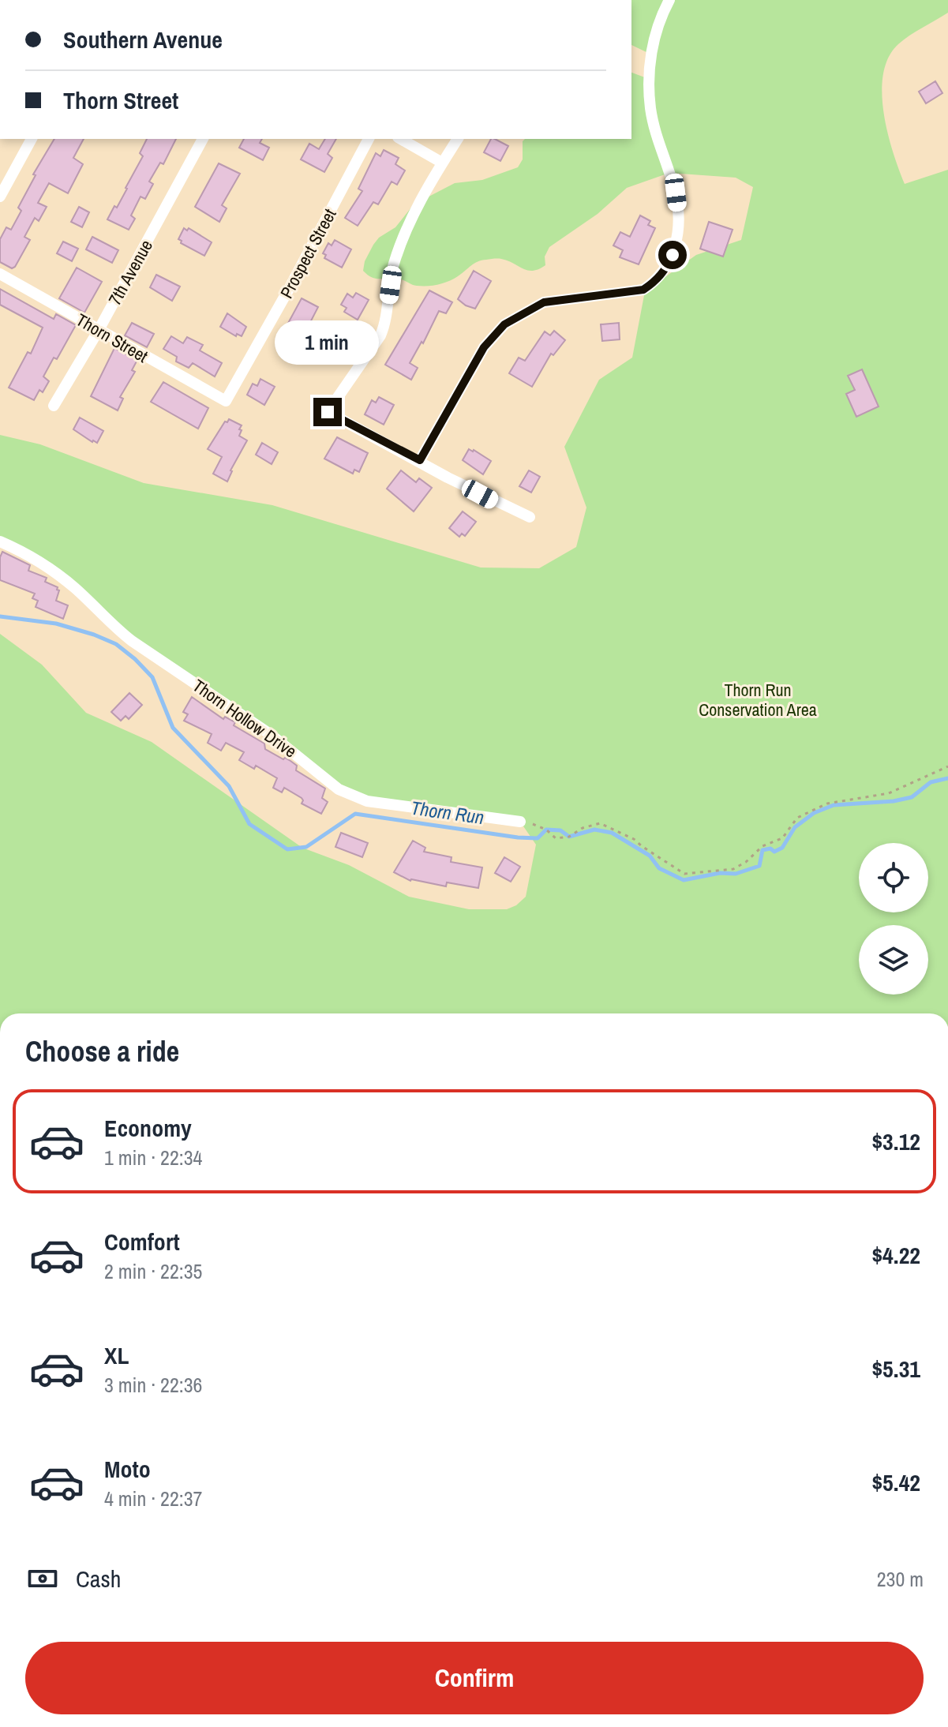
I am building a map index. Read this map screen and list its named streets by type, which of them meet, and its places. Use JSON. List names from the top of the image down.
{
  "streets": {
    "street": [
      "Prospect Street",
      "7th Avenue",
      "Thorn Street",
      "Thorn Hollow Drive"
    ]
  },
  "crossings": [
    ["Prospect Street", "Thorn Street"],
    ["7th Avenue", "Thorn Street"]
  ],
  "water": ["Thorn Run"],
  "parks": ["Thorn Run Conservation Area"],
  "page": {
    "banner": ["Southern Avenue", "Thorn Street"],
    "bubble": "1 min",
    "heading": "Choose a ride",
    "list": [
      {
        "name": "Economy",
        "note": "1 min · 22:34",
        "value": "$3.12"
      },
      {
        "name": "Comfort",
        "note": "2 min · 22:35",
        "value": "$4.22"
      },
      {
        "name": "XL",
        "note": "3 min · 22:36",
        "value": "$5.31"
      },
      {
        "name": "Moto",
        "note": "4 min · 22:37",
        "value": "$5.42"
      }
    ],
    "pay": ["Cash", "230 m"],
    "buttons": "Confirm"
  }
}
